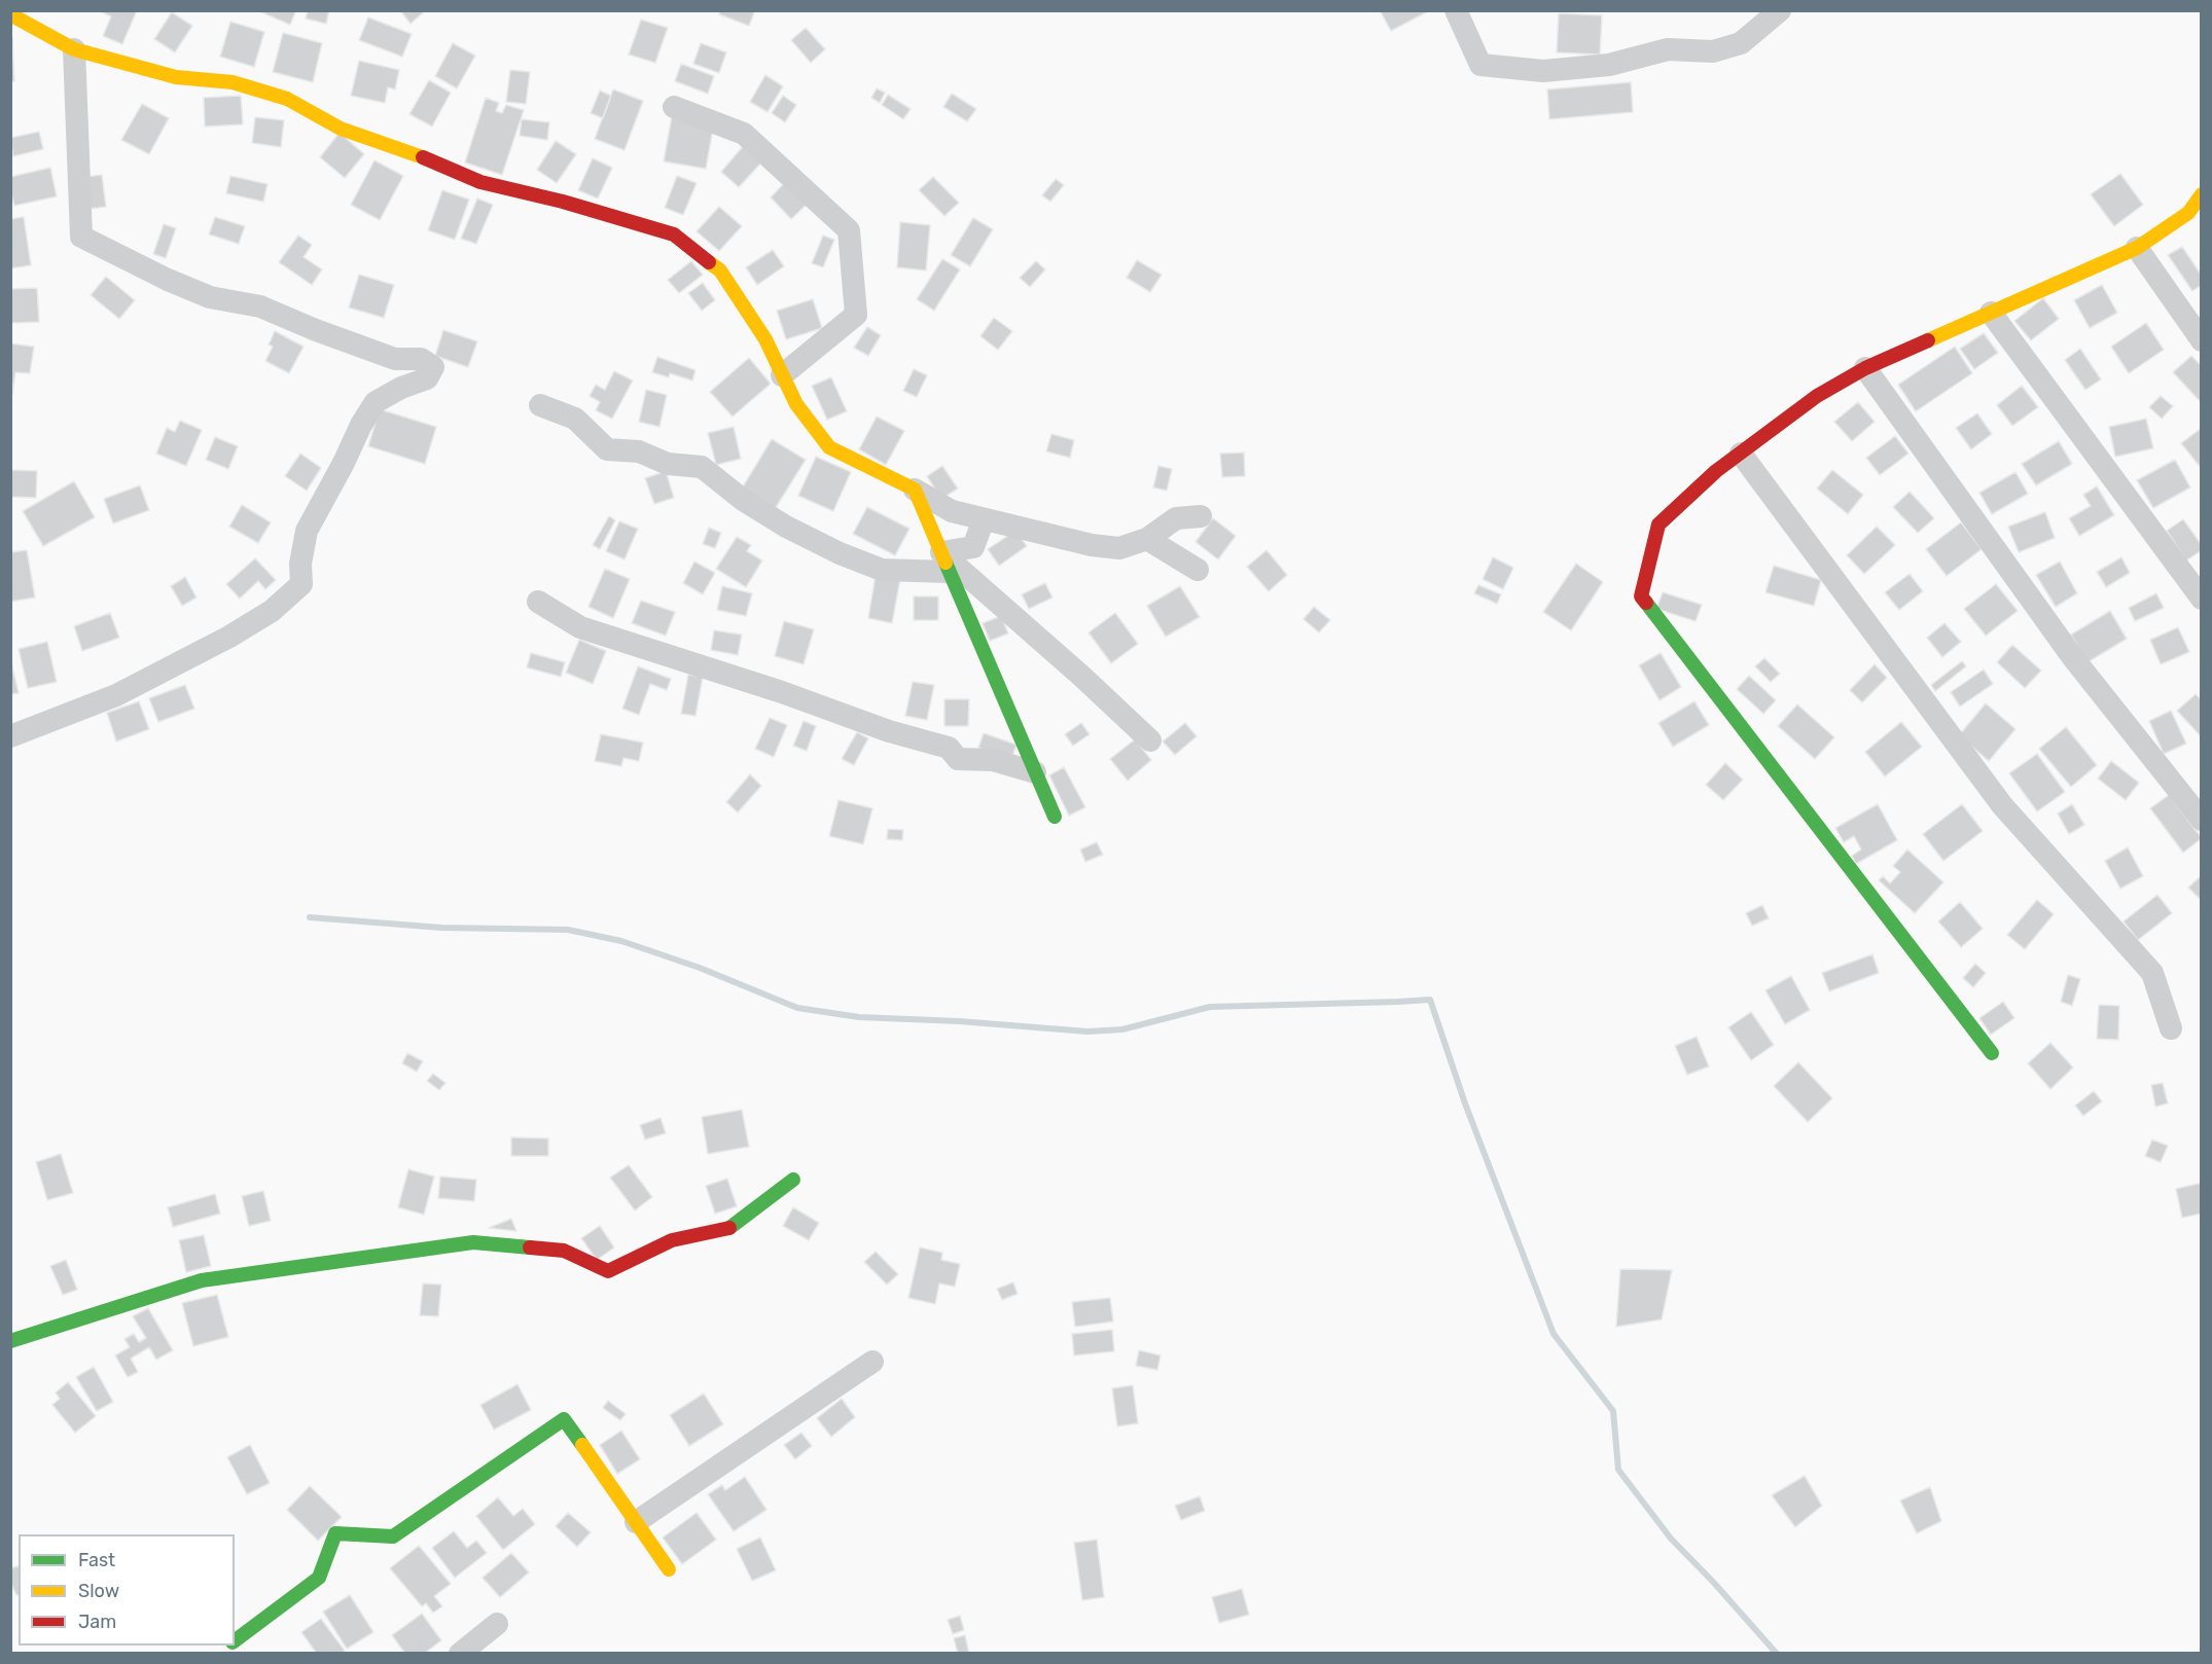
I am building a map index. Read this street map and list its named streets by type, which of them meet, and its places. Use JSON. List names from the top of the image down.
{
  "legend": ["Fast", "Slow", "Jam"]
}
